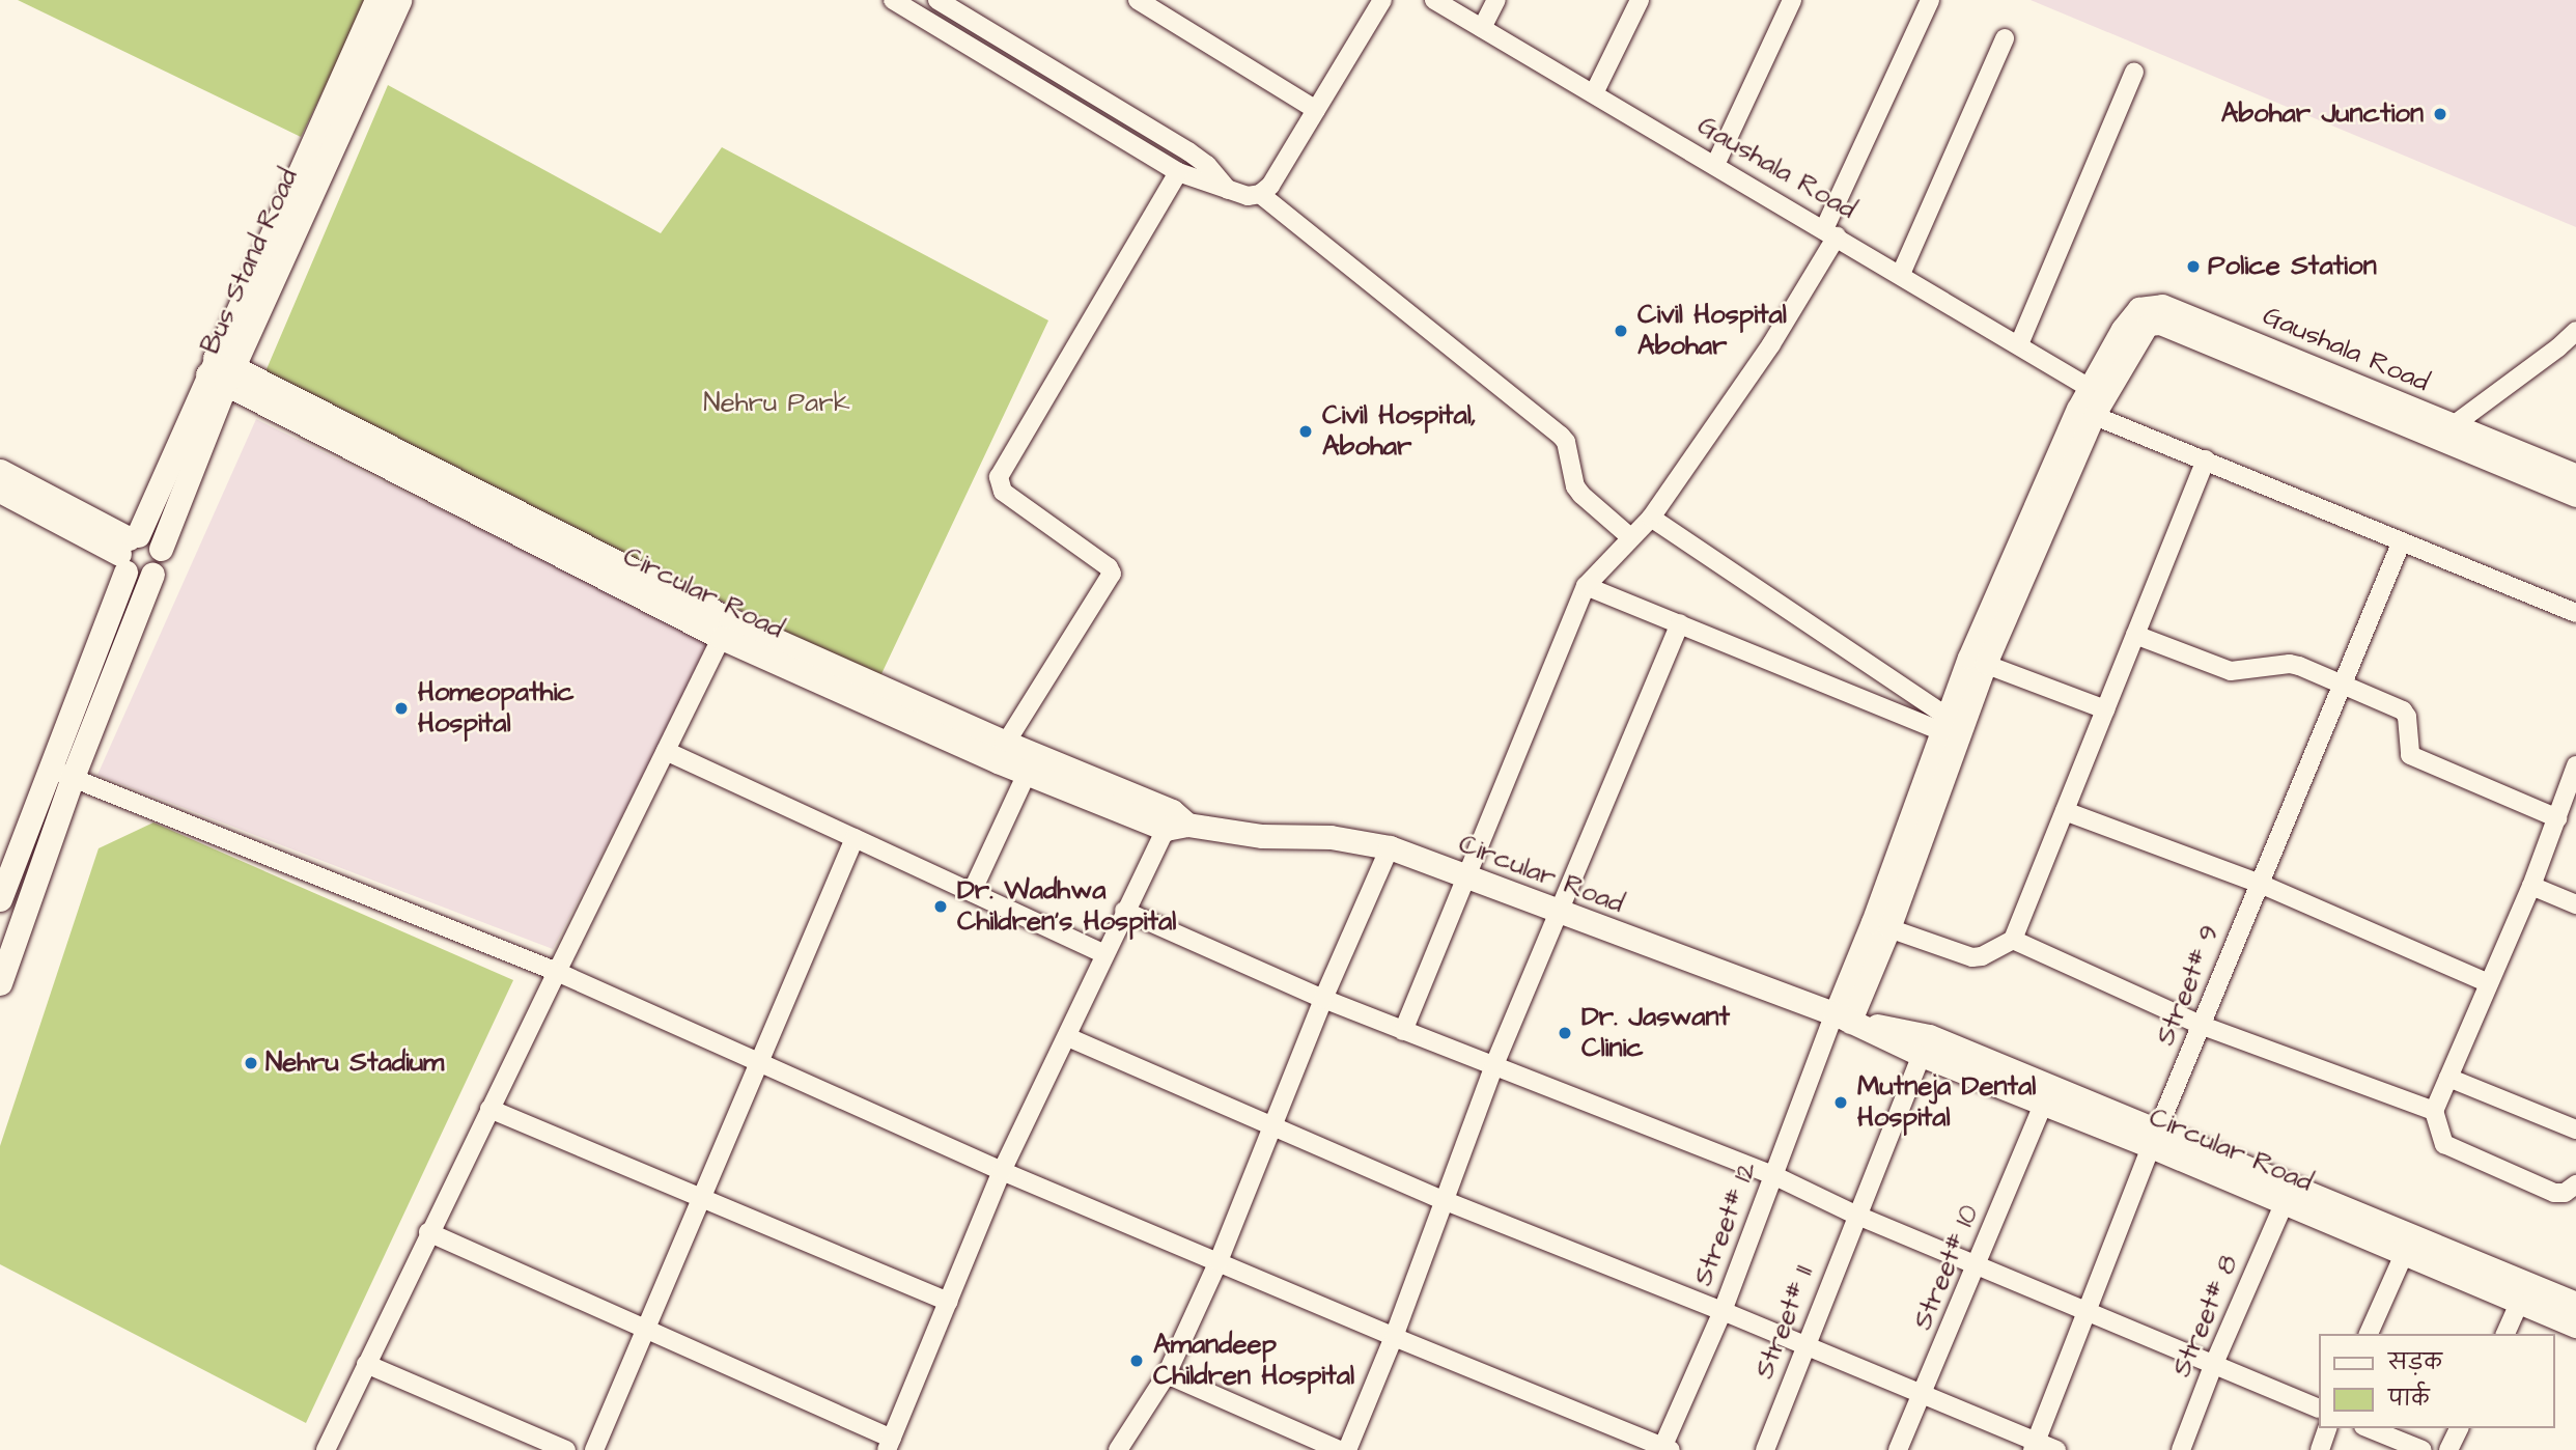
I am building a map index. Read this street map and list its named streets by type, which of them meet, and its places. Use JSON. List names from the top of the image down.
{
  "streets": {
    "main road": ["Bus Stand Road", "Circular Road"],
    "street": [
      "Gaushala Road",
      "Street# 9",
      "Street# 12",
      "Street# 10",
      "Street# 8",
      "Street# 11"
    ]
  },
  "crossings": [
    ["Bus Stand Road", "Circular Road"],
    ["Circular Road", "Street# 9"],
    ["Circular Road", "Street# 12"],
    ["Circular Road", "Street# 10"],
    ["Circular Road", "Street# 8"],
    ["Circular Road", "Street# 11"]
  ],
  "parks": ["Nehru Park"],
  "places": [
    "Abohar Junction",
    "Police Station",
    "Civil Hospital Abohar",
    "Civil Hospital, Abohar",
    "Homeopathic Hospital",
    "Dr. Wadhwa Children's Hospital",
    "Dr. Jaswant Clinic",
    "Nehru Stadium",
    "Mutneja Dental Hospital",
    "Amandeep Children Hospital"
  ],
  "legend": ["सड़क", "पार्क"]
}
